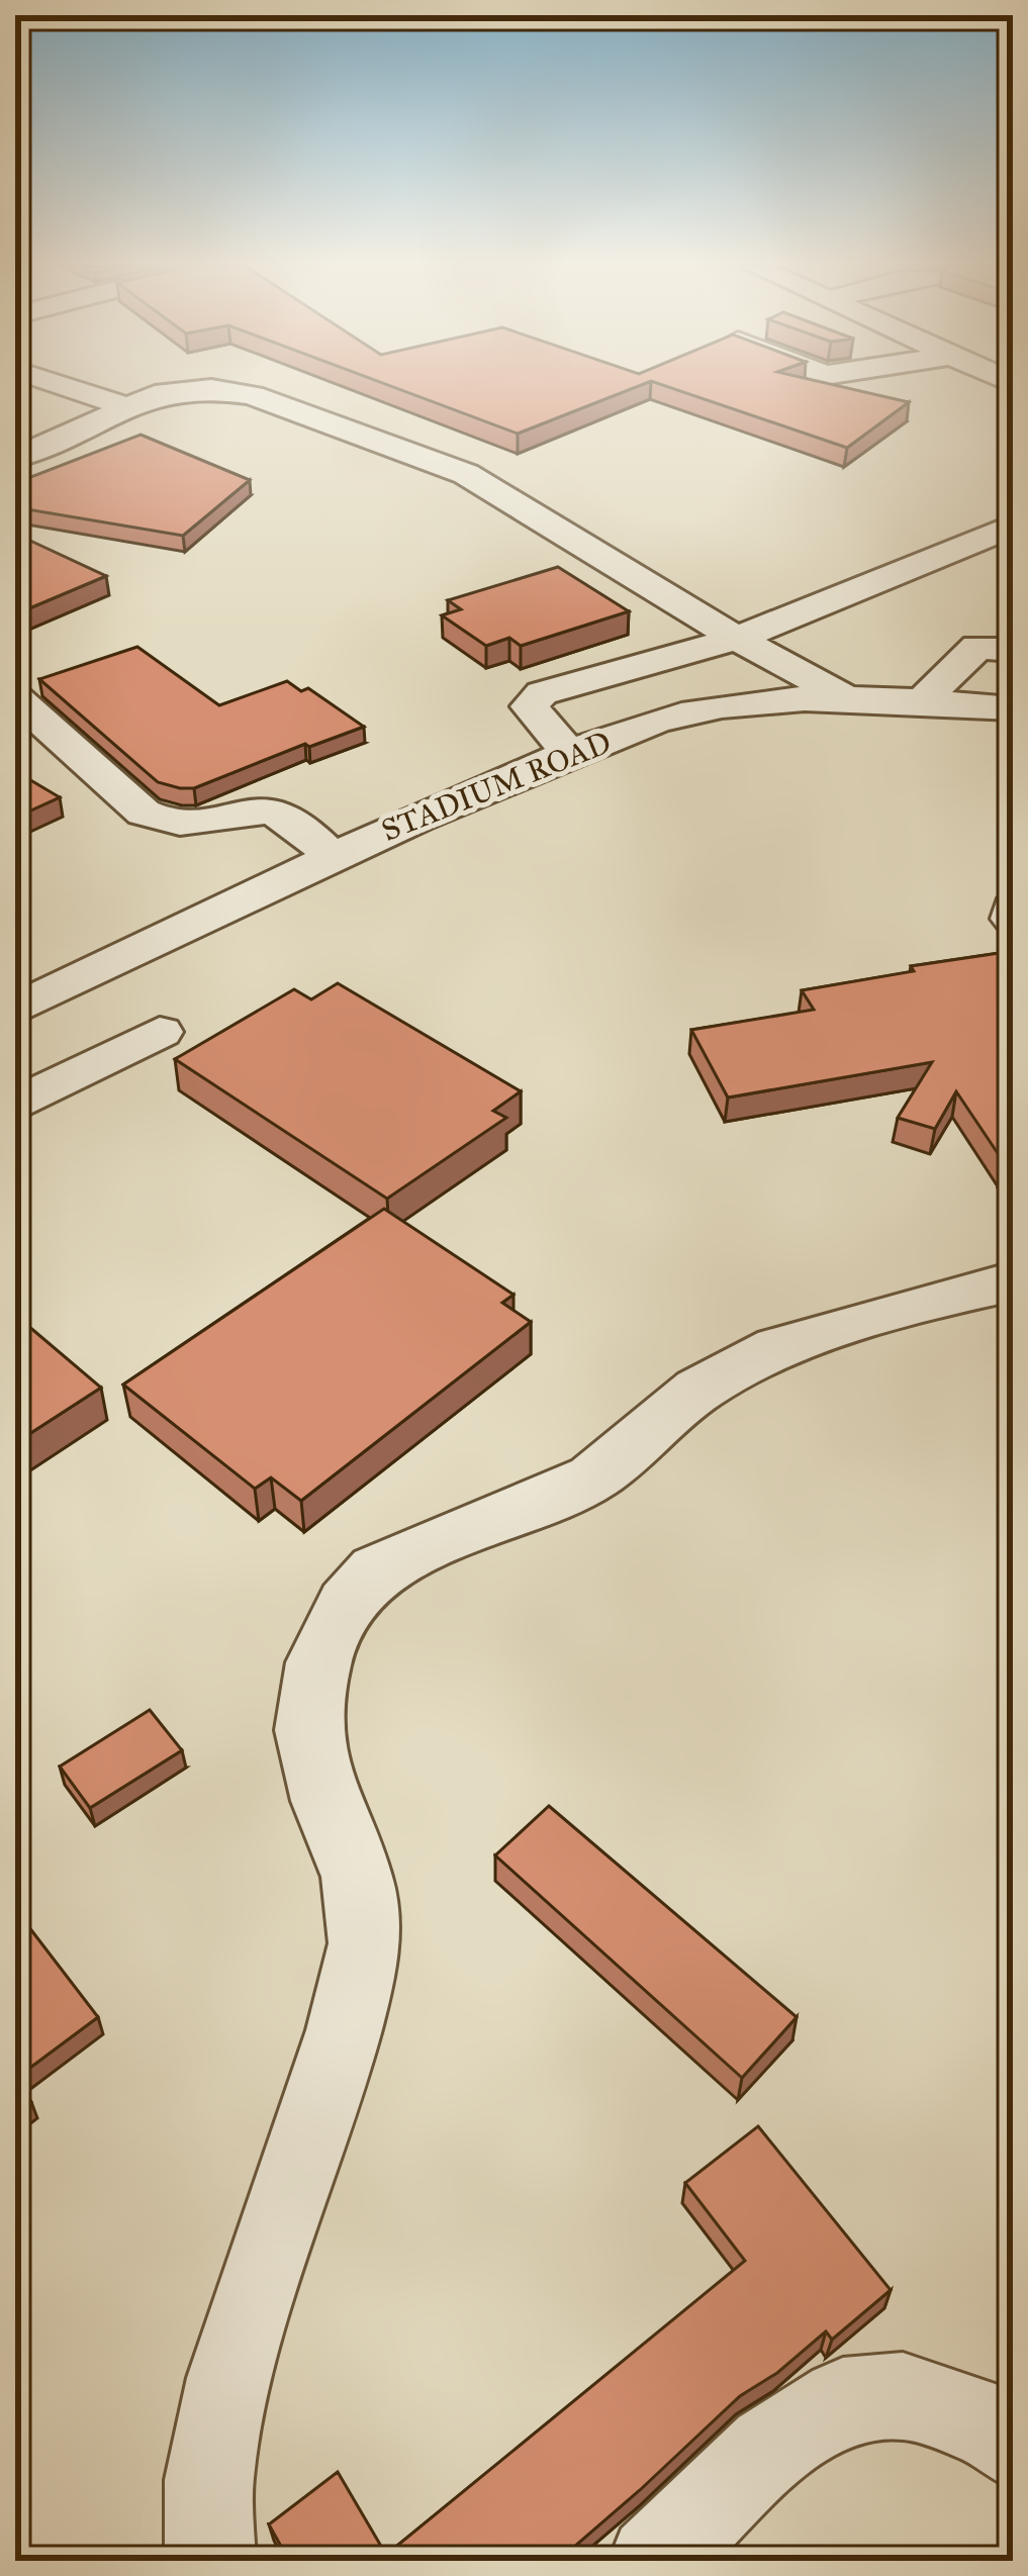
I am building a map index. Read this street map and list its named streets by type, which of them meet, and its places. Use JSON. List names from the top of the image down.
{
  "streets": {
    "street": ["STADIUM ROAD"]
  }
}
